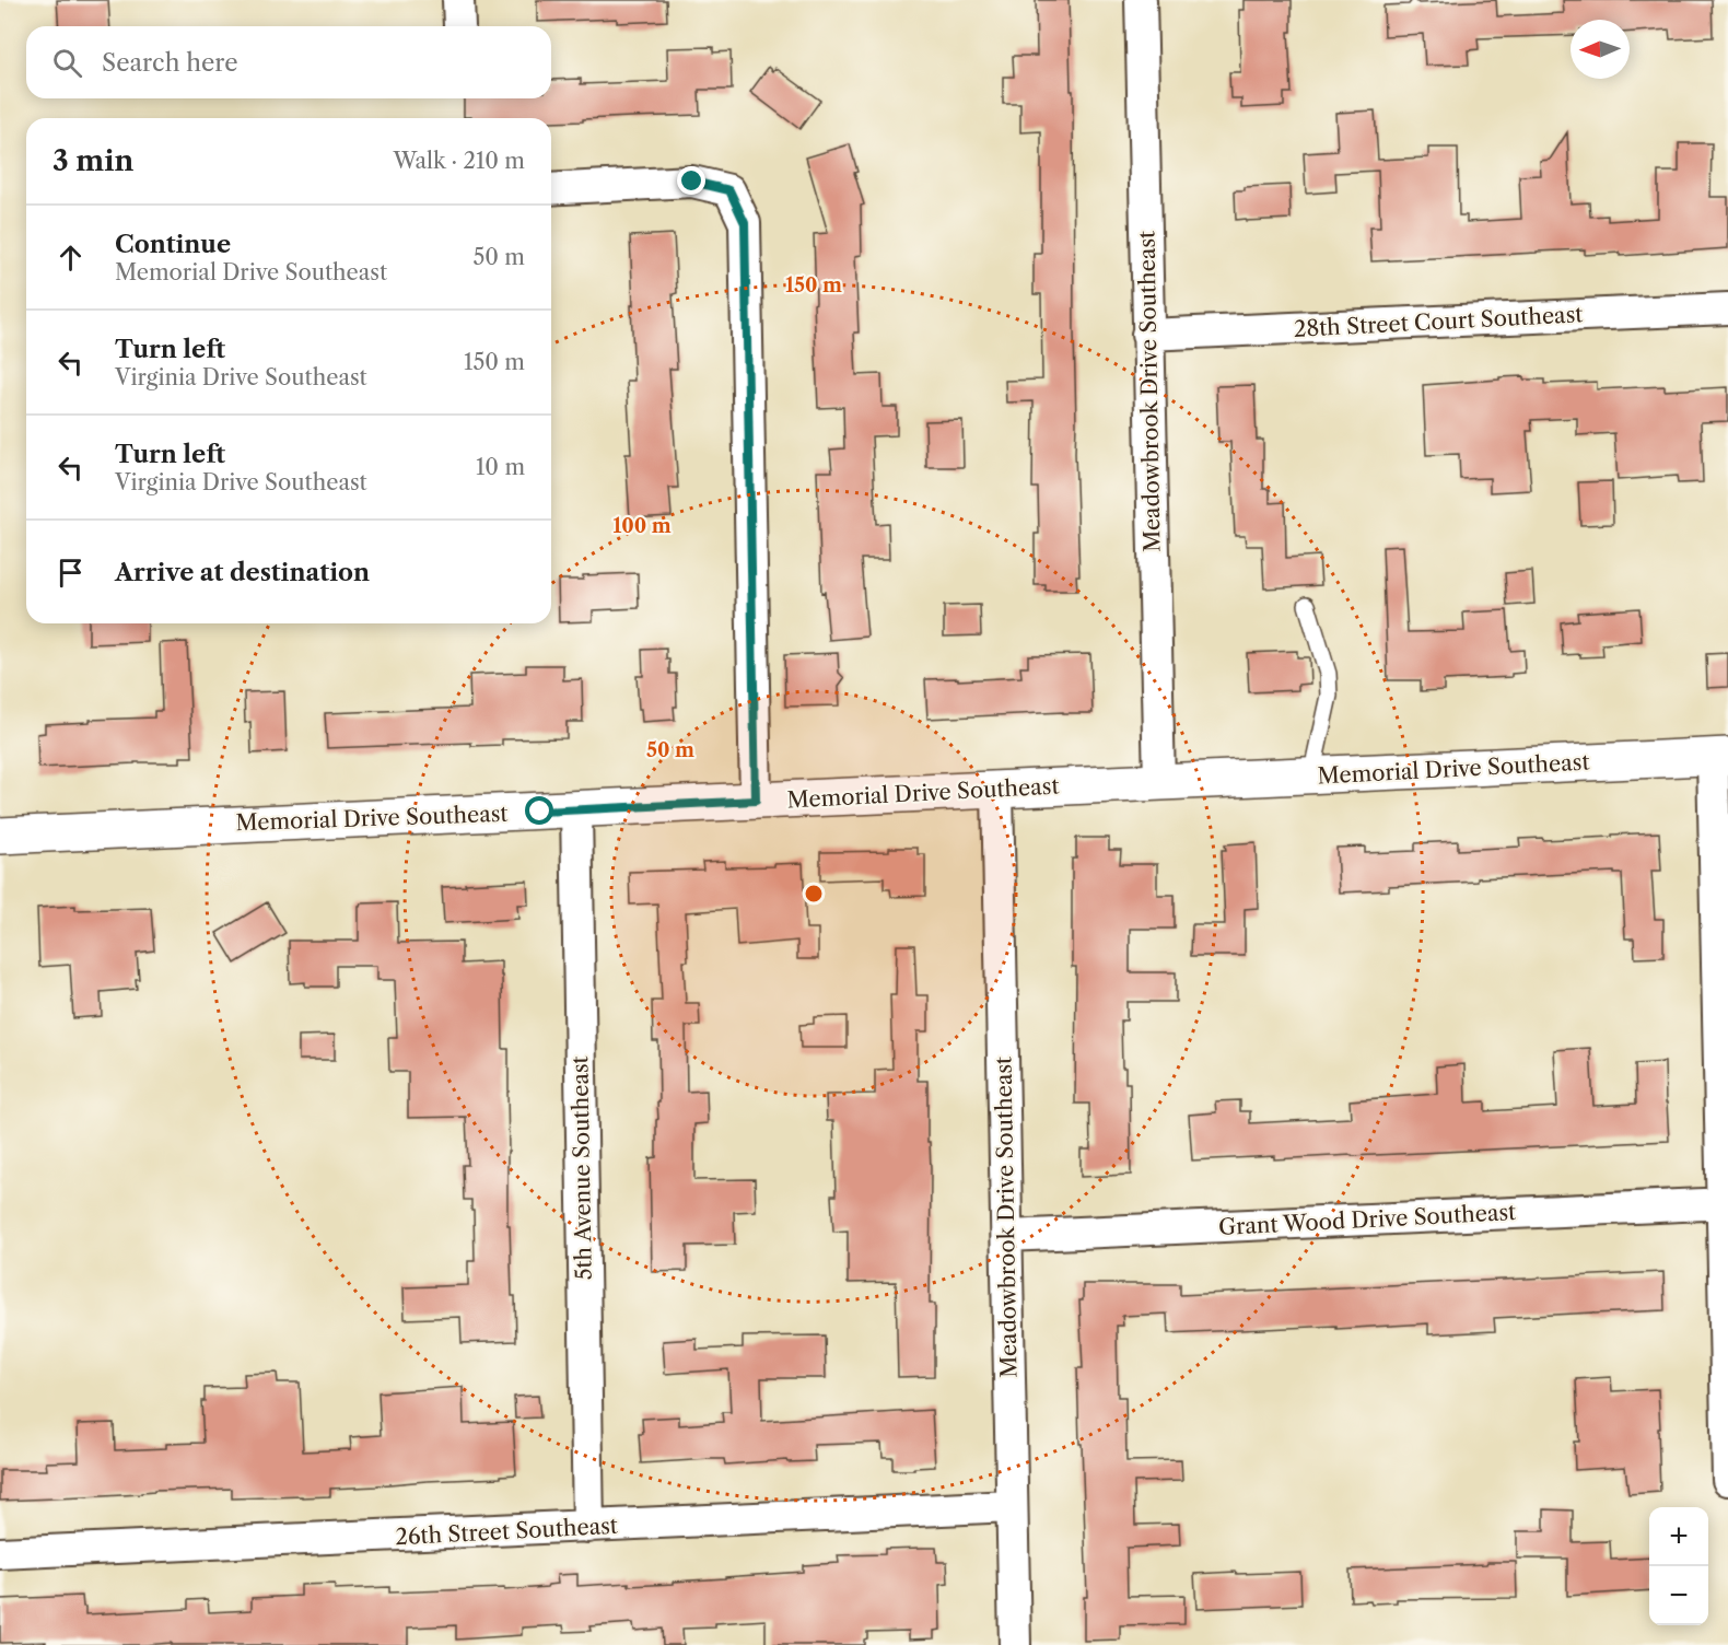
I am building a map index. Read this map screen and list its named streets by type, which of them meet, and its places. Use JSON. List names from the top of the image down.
{
  "streets": {
    "street": [
      "28th Street Court Southeast",
      "Meadowbrook Drive Southeast",
      "Memorial Drive Southeast",
      "5th Avenue Southeast",
      "Grant Wood Drive Southeast",
      "26th Street Southeast"
    ]
  },
  "crossings": [
    ["28th Street Court Southeast", "Meadowbrook Drive Southeast"],
    ["Meadowbrook Drive Southeast", "Memorial Drive Southeast"],
    ["Meadowbrook Drive Southeast", "Grant Wood Drive Southeast"],
    ["Meadowbrook Drive Southeast", "26th Street Southeast"],
    ["Memorial Drive Southeast", "5th Avenue Southeast"],
    ["5th Avenue Southeast", "26th Street Southeast"]
  ],
  "north": "left",
  "page": {
    "search": "Search here",
    "heading": ["3 min", "Walk · 210 m"],
    "list": [
      ["Continue", "Memorial Drive Southeast", "50 m"],
      ["Turn left", "Virginia Drive Southeast", "150 m"],
      ["Turn left", "Virginia Drive Southeast", "10 m"],
      "Arrive at destination"
    ],
    "map_buttons": ["+", "−"]
  },
  "rings": ["150 m", "100 m", "50 m"]
}
